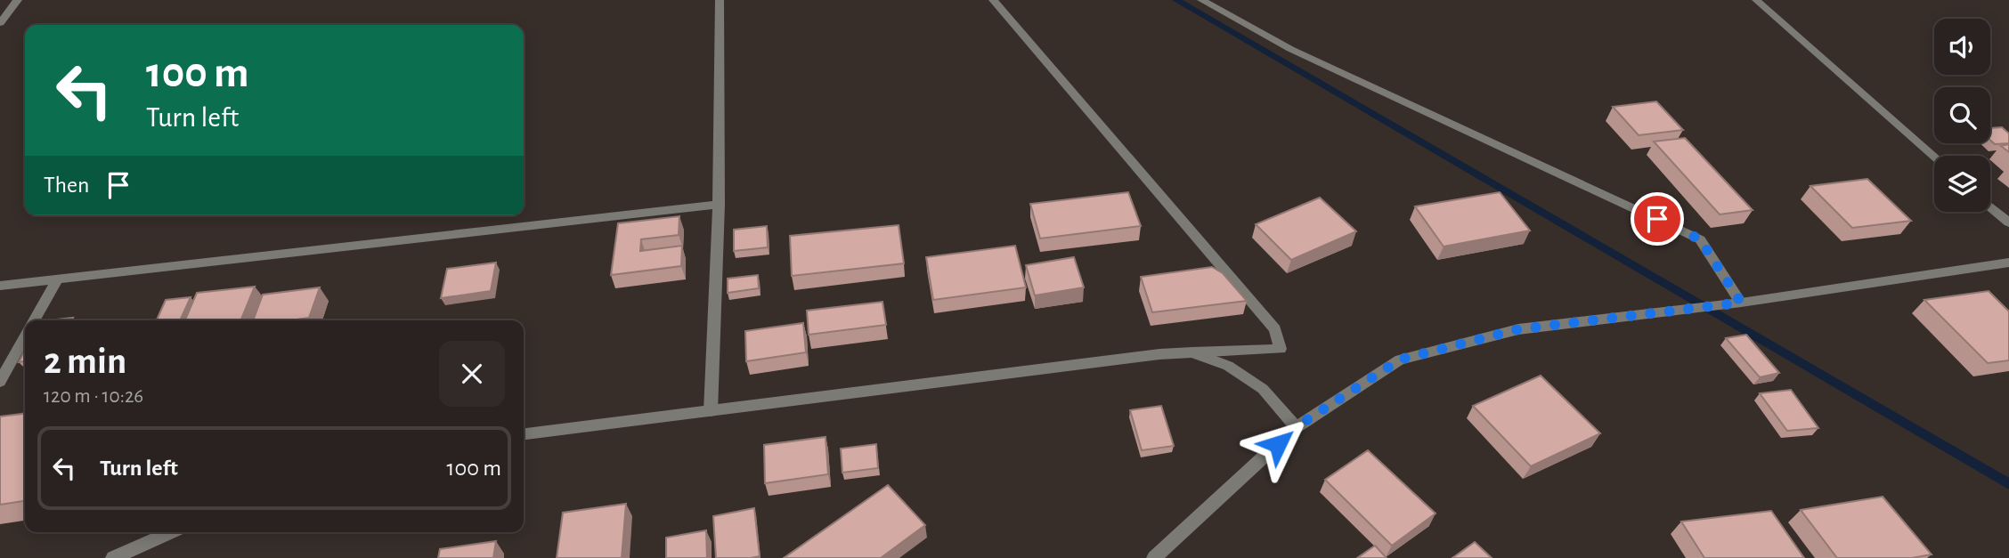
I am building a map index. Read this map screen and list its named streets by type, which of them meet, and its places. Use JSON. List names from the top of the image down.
{
  "page": {
    "turn": ["100 m", "Turn left"],
    "then": "Then",
    "heading": ["2 min", "120 m · 10:26"],
    "list": [
      {
        "name": "Turn left",
        "value": "100 m"
      }
    ]
  }
}
